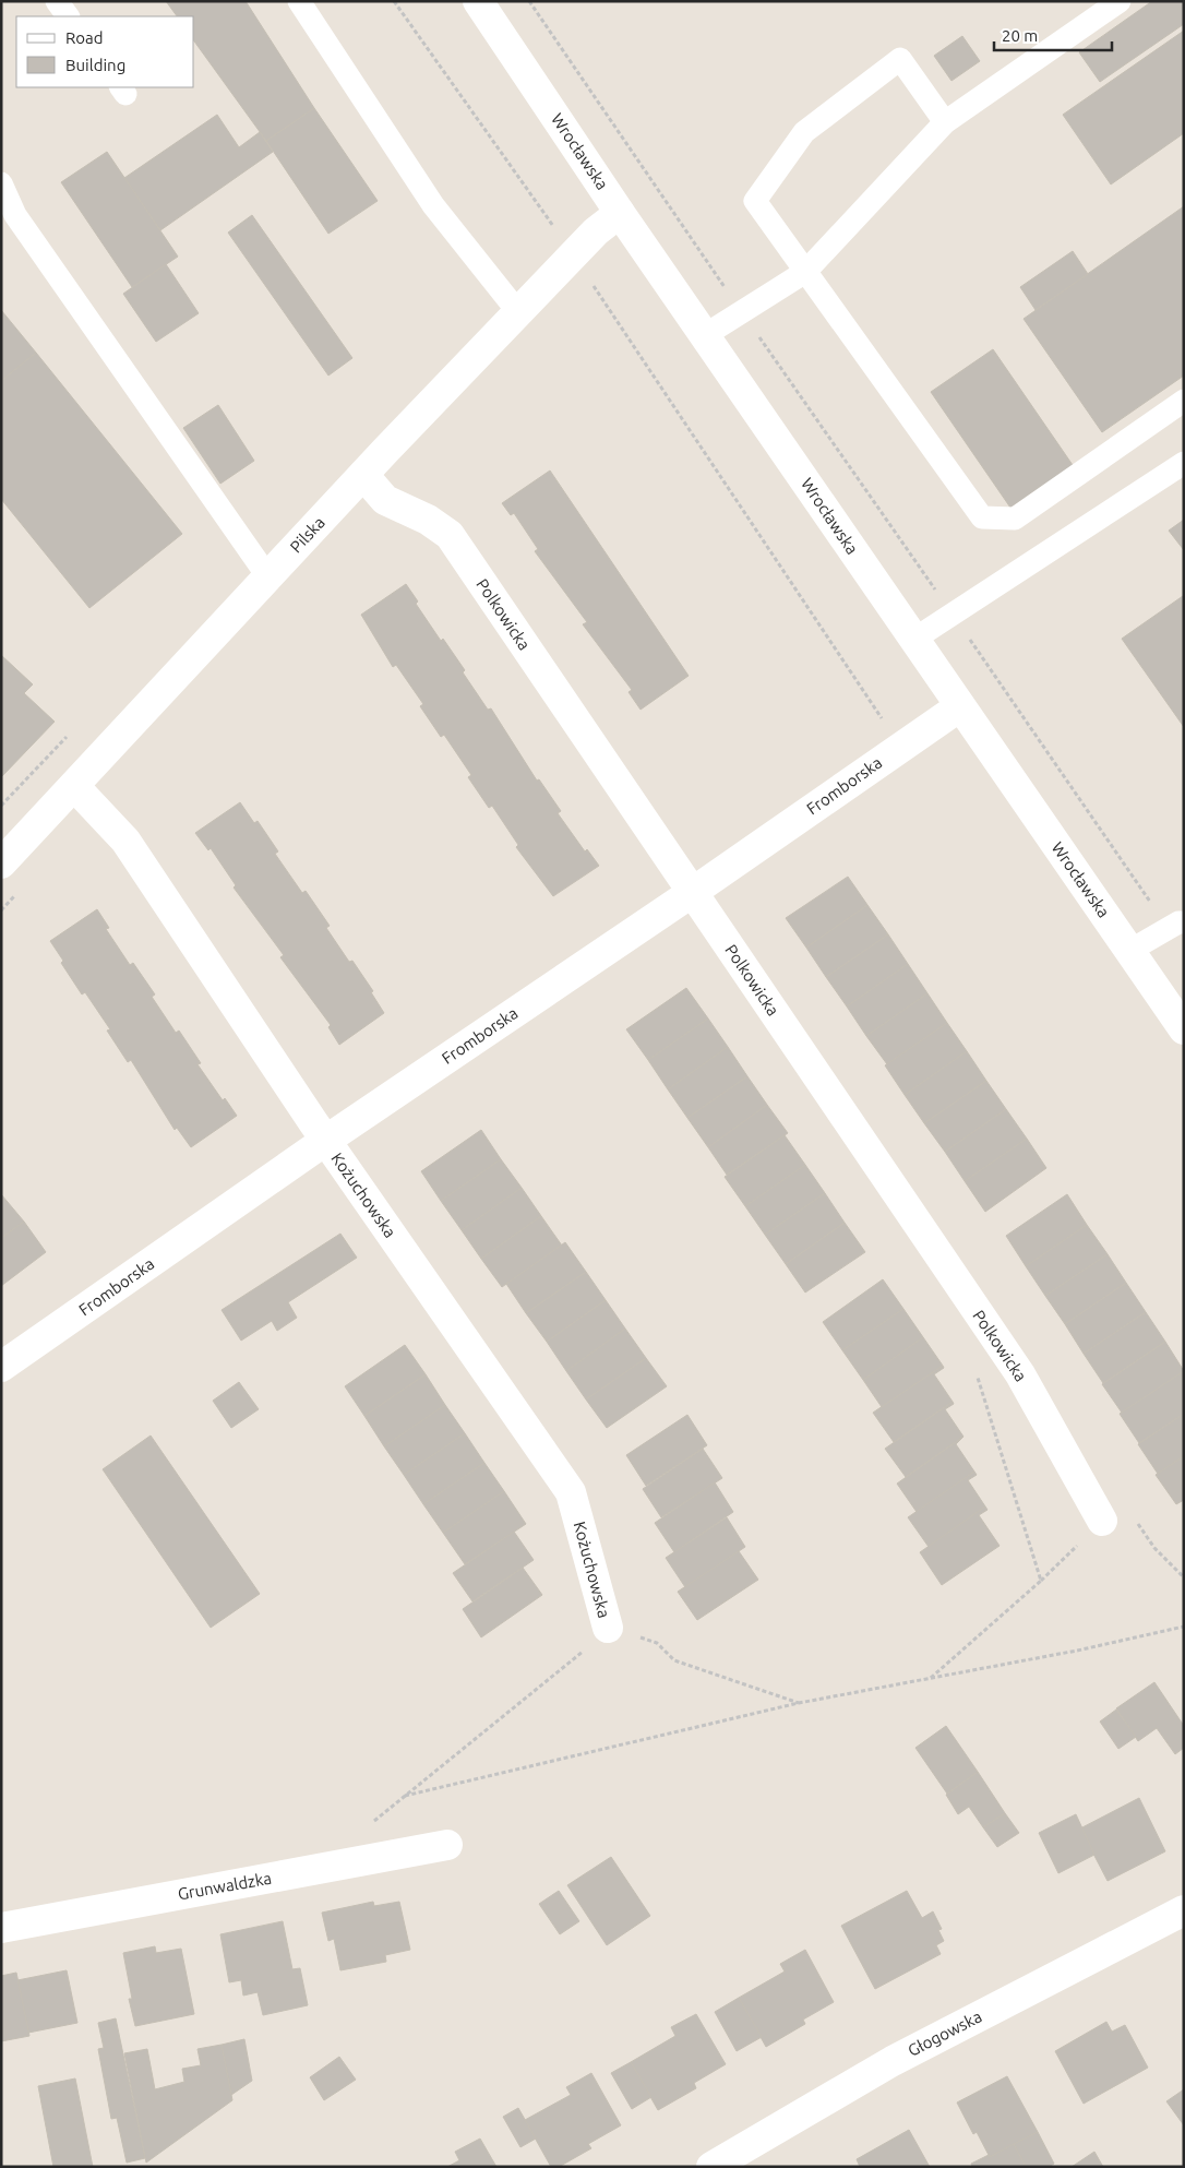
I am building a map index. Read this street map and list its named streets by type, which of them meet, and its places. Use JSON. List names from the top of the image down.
{
  "streets": {
    "street": [
      "Wrocławska",
      "Pilska",
      "Polkowicka",
      "Fromborska",
      "Kożuchowska",
      "Grunwaldzka",
      "Głogowska"
    ]
  },
  "crossings": [
    ["Wrocławska", "Pilska"],
    ["Wrocławska", "Fromborska"],
    ["Pilska", "Polkowicka"],
    ["Pilska", "Kożuchowska"],
    ["Polkowicka", "Fromborska"],
    ["Fromborska", "Kożuchowska"]
  ],
  "legend": ["Road", "Building"],
  "scale_bar": "20 m"
}
